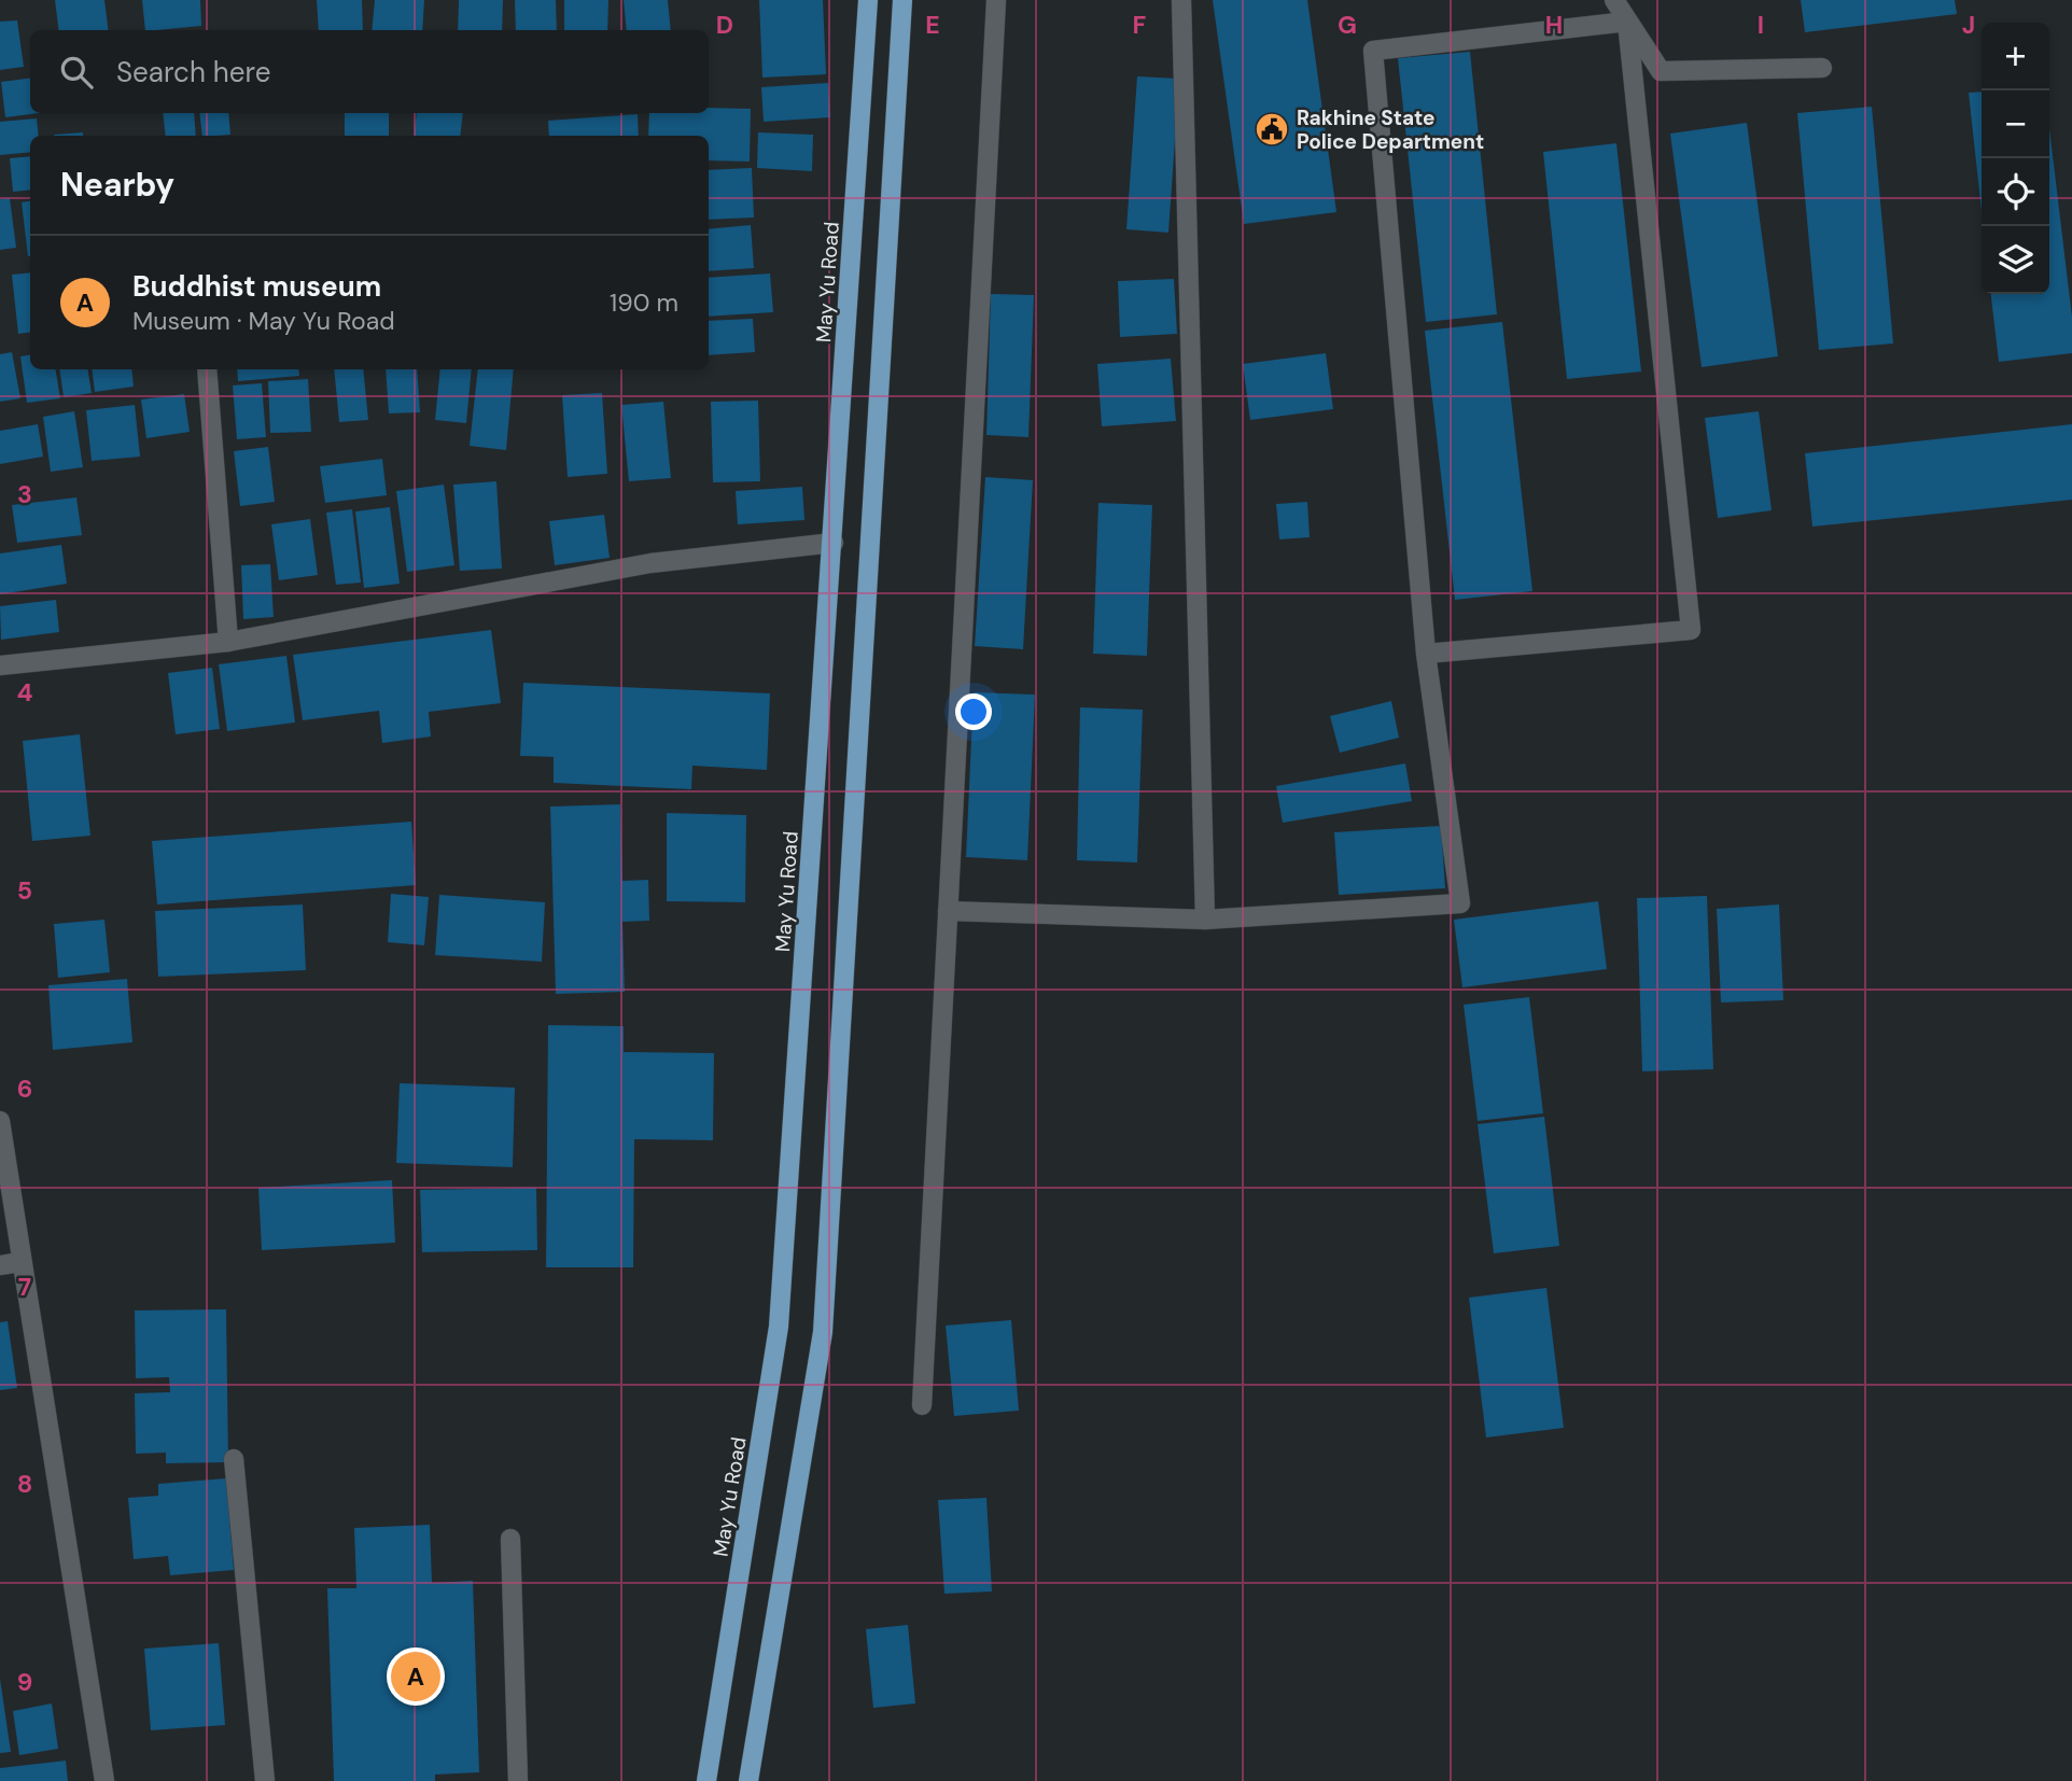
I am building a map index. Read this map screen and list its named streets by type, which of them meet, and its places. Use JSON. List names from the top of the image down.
{
  "streets": {
    "main road": ["May Yu Road"]
  },
  "places": {
    "public building": ["Rakhine State Police Department"]
  },
  "page": {
    "map_buttons": ["+", "−"],
    "search": "Search here",
    "heading": "Nearby",
    "list": [
      {
        "mark": "A",
        "name": "Buddhist museum",
        "note": "Museum · May Yu Road",
        "value": "190 m"
      }
    ],
    "pins": "A"
  },
  "grid": {
    "columns": [
      "D",
      "E",
      "F",
      "G",
      "H",
      "I",
      "J"
    ],
    "rows": [
      "3",
      "4",
      "5",
      "6",
      "7",
      "8",
      "9"
    ]
  }
}
